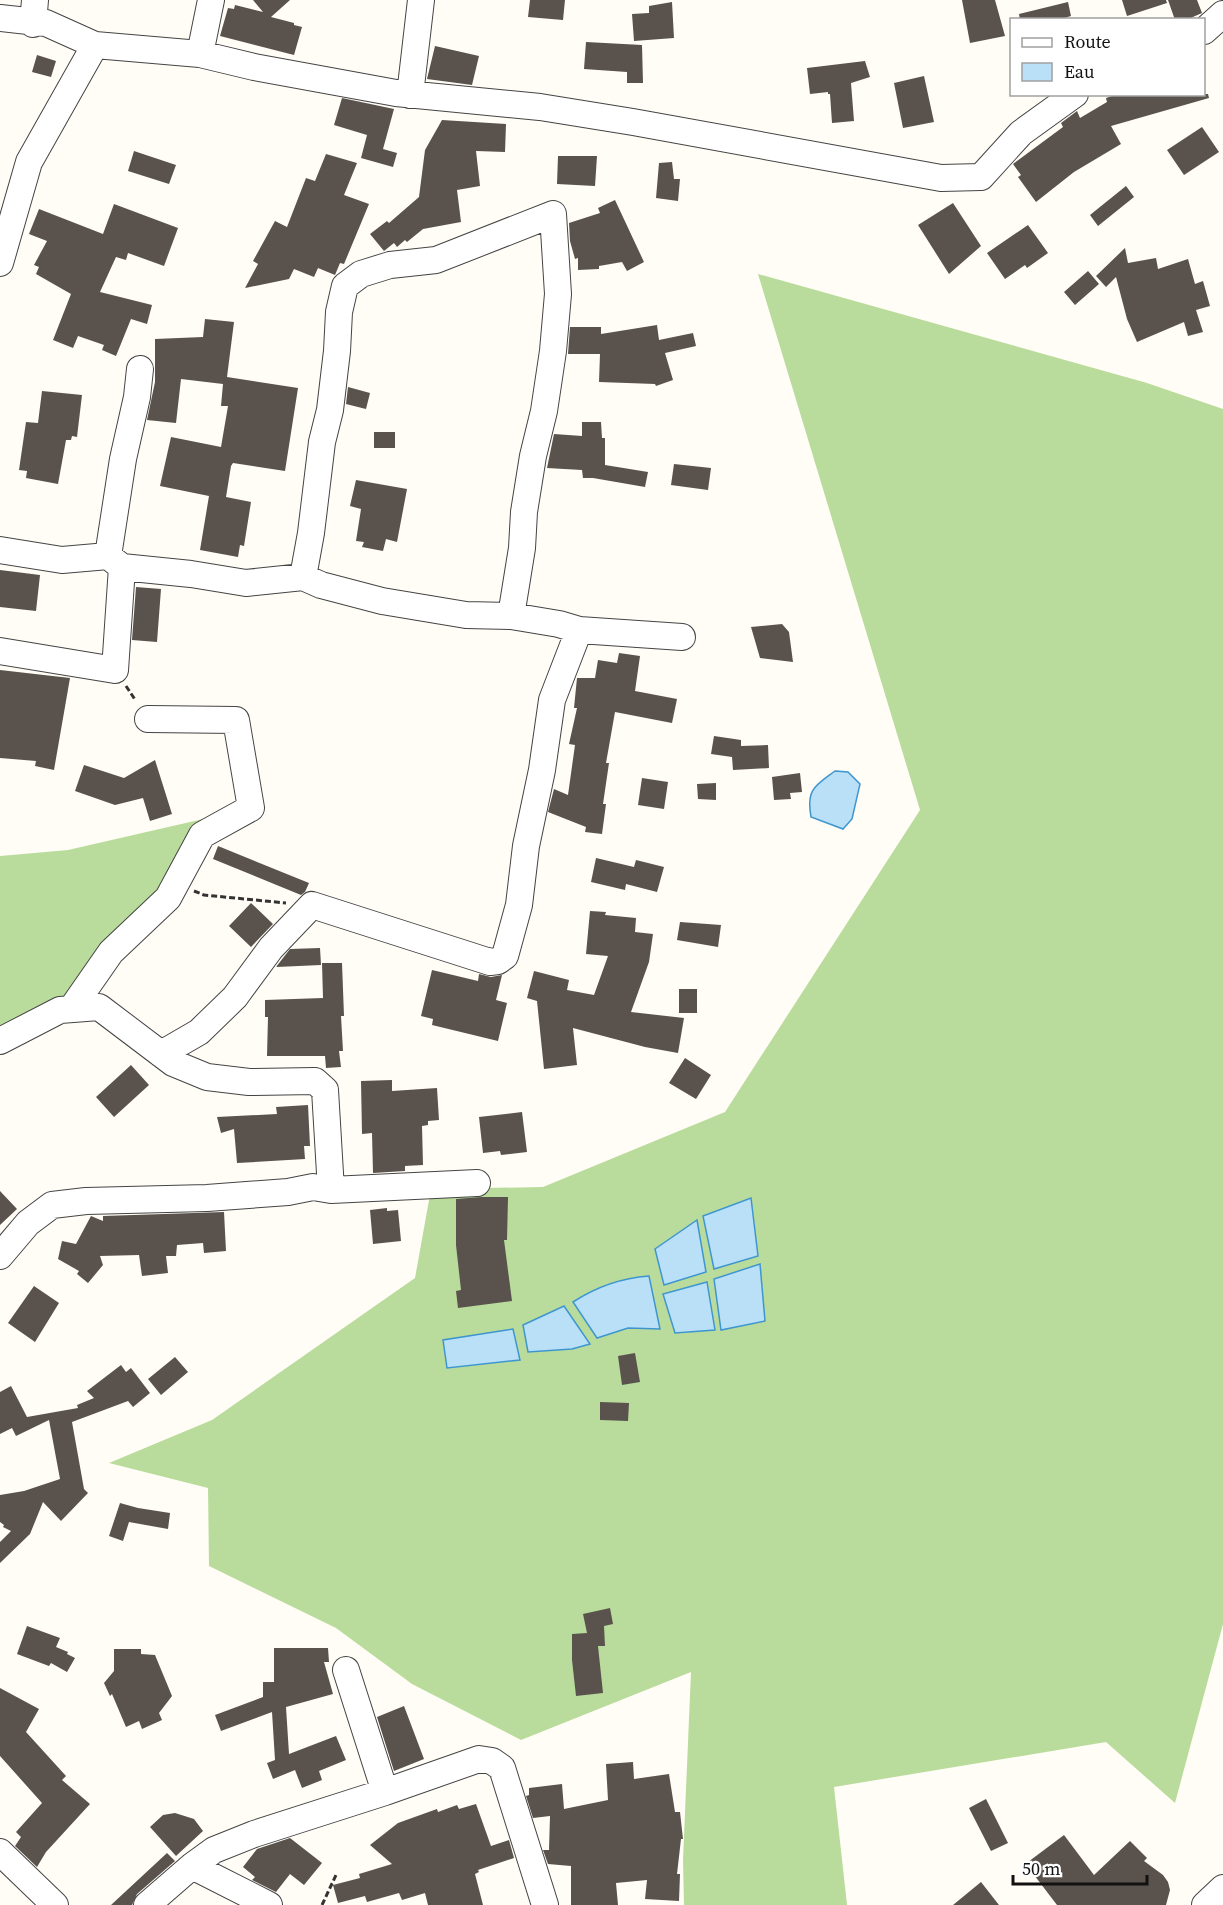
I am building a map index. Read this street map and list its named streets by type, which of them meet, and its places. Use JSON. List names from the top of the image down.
{
  "legend": ["Route", "Eau"],
  "scale_bar": "50 m"
}
